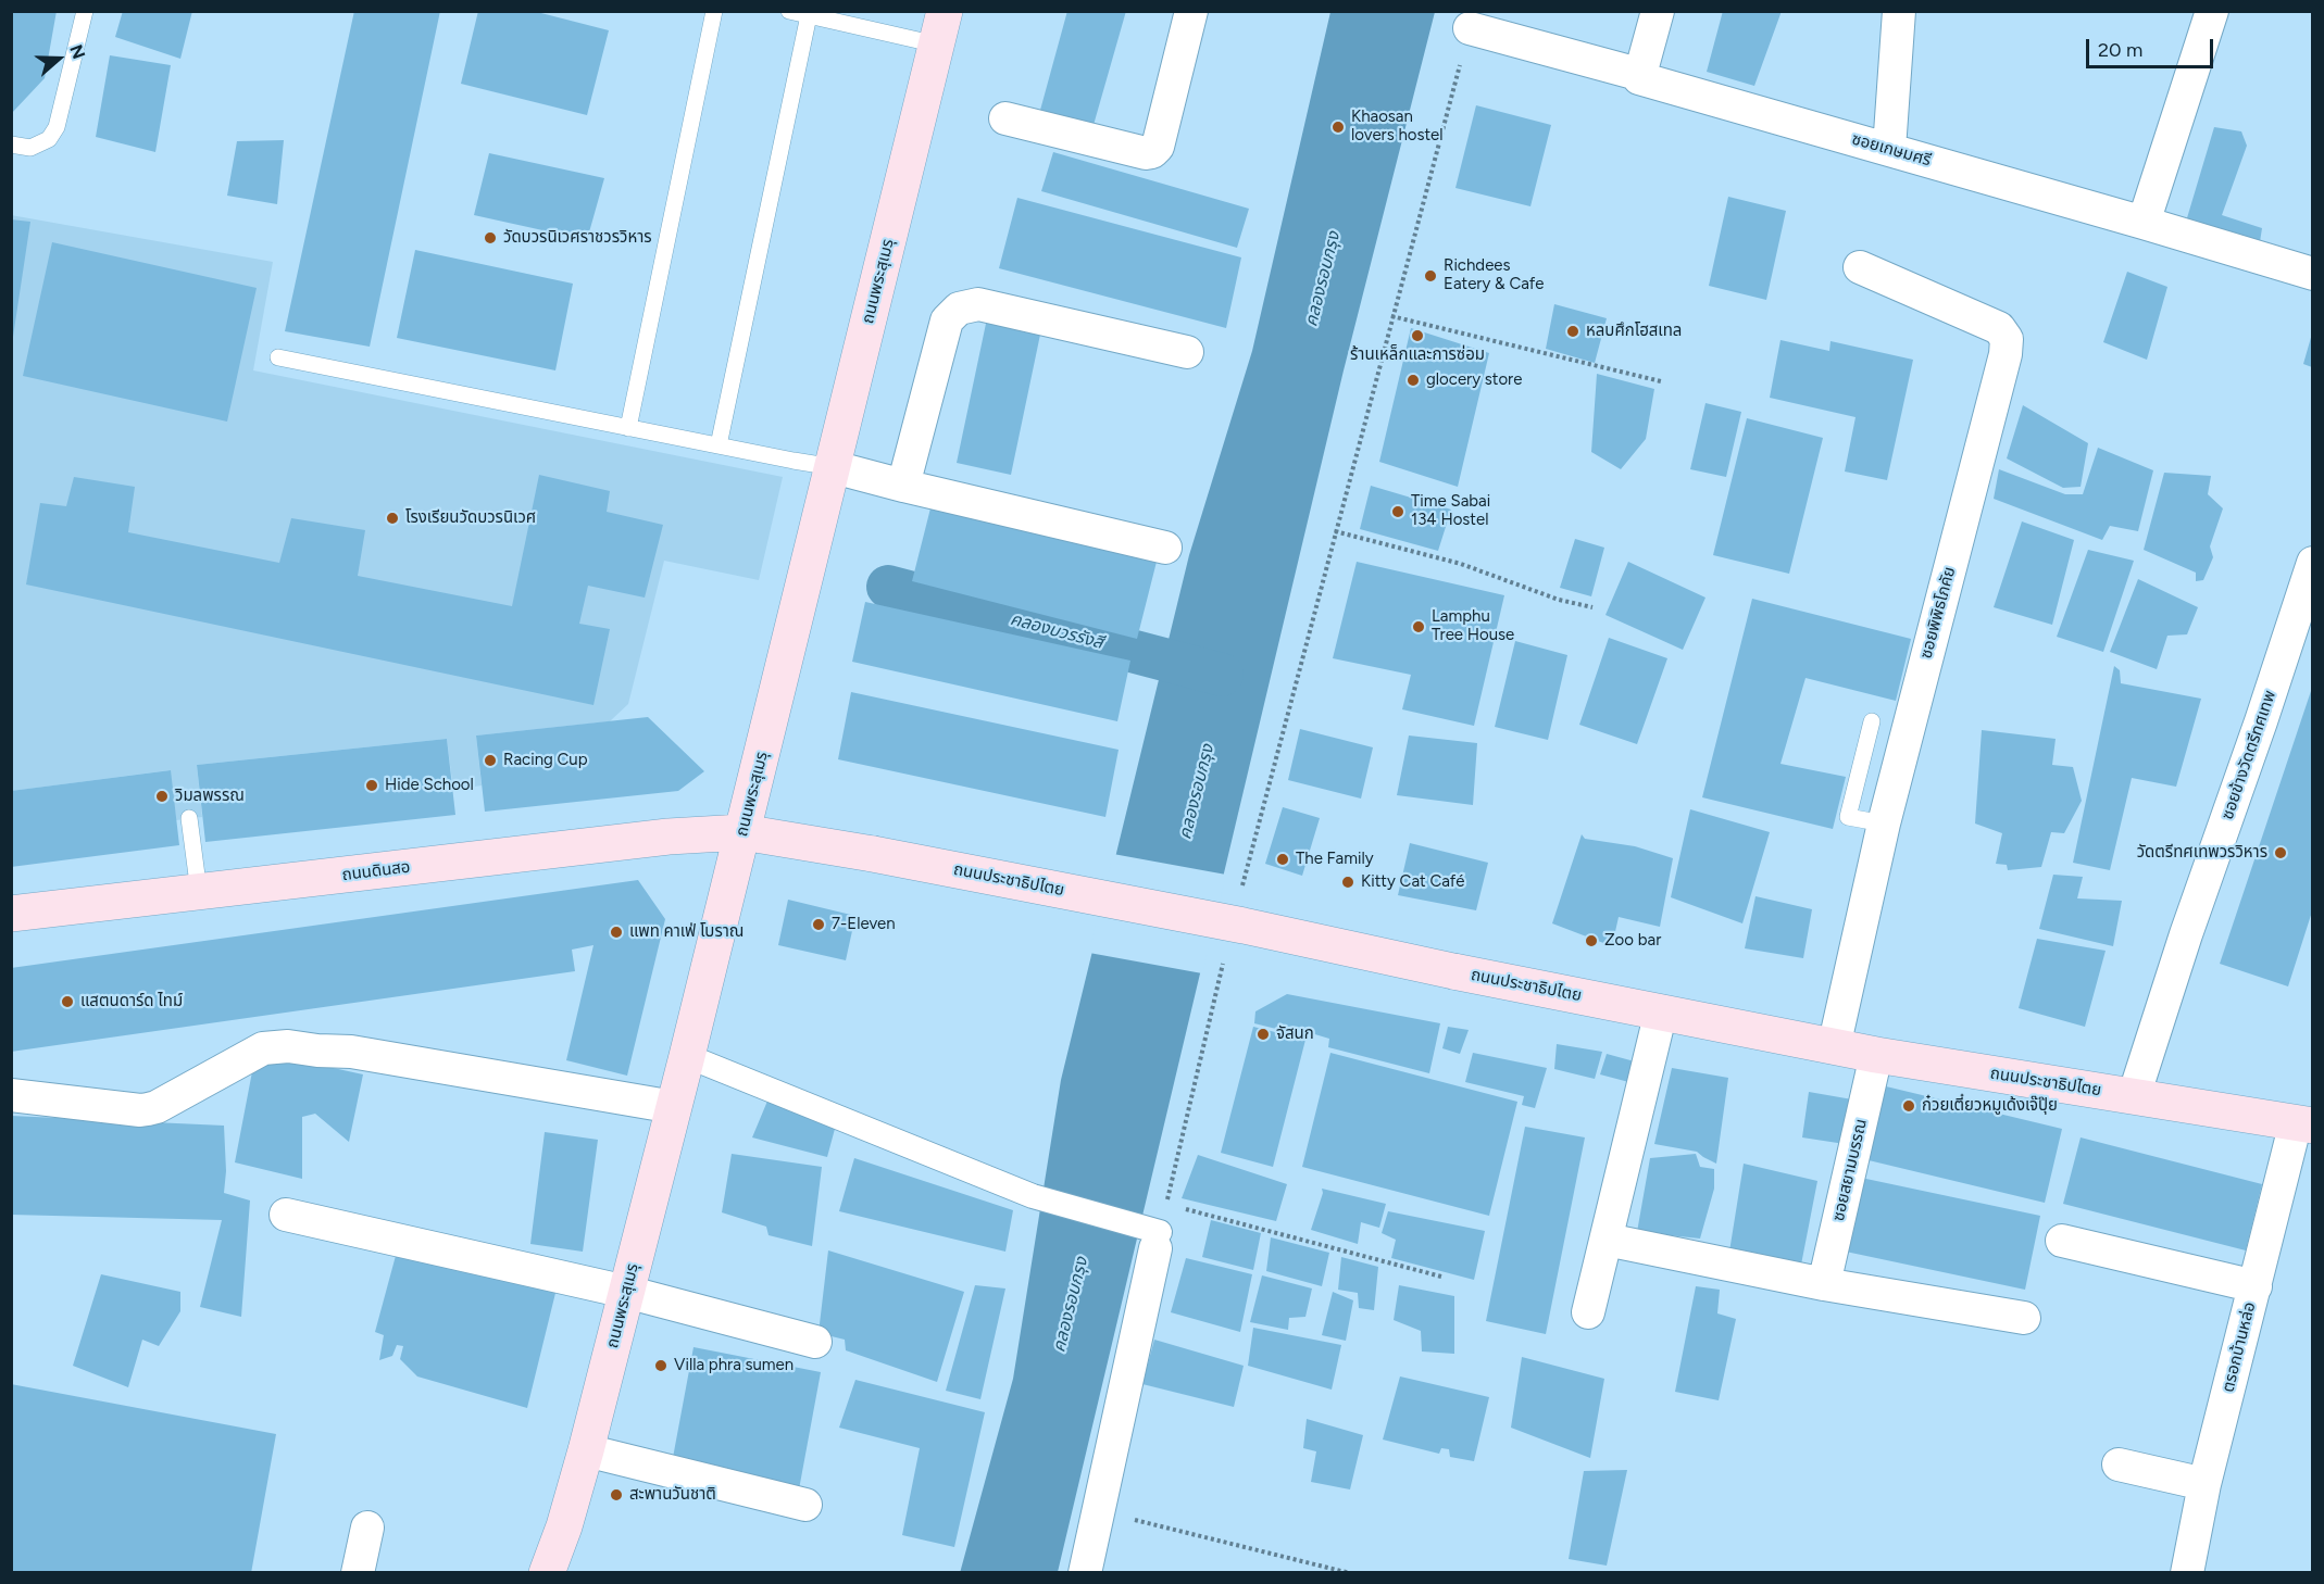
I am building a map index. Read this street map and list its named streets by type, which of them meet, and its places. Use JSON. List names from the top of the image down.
{
  "streets": {
    "main road": ["ถนนพระสุเมรุ", "ถนนดินสอ", "ถนนประชาธิปไตย"],
    "street": [
      "ซอยเกษมศรี",
      "ซอยพิพิธโภคัย",
      "ซอยข้างวัดตรีทศเทพ",
      "ซอยสยามบรรณ",
      "ตรอกบ้านหล่อ"
    ]
  },
  "crossings": [
    ["ถนนพระสุเมรุ", "ถนนดินสอ"],
    ["ถนนพระสุเมรุ", "ถนนประชาธิปไตย"],
    ["ซอยพิพิธโภคัย", "ถนนประชาธิปไตย"],
    ["ซอยข้างวัดตรีทศเทพ", "ถนนประชาธิปไตย"],
    ["ถนนดินสอ", "ถนนประชาธิปไตย"],
    ["ถนนประชาธิปไตย", "ซอยสยามบรรณ"],
    ["ถนนประชาธิปไตย", "ตรอกบ้านหล่อ"]
  ],
  "water": ["คลองรอบกรุง", "คลองบวรรังสี"],
  "places": [
    "Khaosan lovers hostel",
    "วัดบวรนิเวศราชวรวิหาร",
    "Richdees Eatery & Cafe",
    "หลบศึกโฮสเทล",
    "ร้านเหล็กและการซ่อม",
    "glocery store",
    "Time Sabai 134 Hostel",
    "โรงเรียนวัดบวรนิเวศ",
    "Lamphu Tree House",
    "Racing Cup",
    "Hide School",
    "วิมลพรรณ",
    "วัดตรีทศเทพวรวิหาร",
    "The Family",
    "Kitty Cat Café",
    "7-Eleven",
    "แพท คาเฟ่ โบราณ",
    "Zoo bar",
    "แสตนดาร์ด ไทม์",
    "จัสนก",
    "ก๋วยเตี๋ยวหมูเด้งเจ๊ปุ๊ย",
    "Villa phra sumen",
    "สะพานวันชาติ"
  ],
  "scale_bar": "20 m",
  "north": "right"
}
